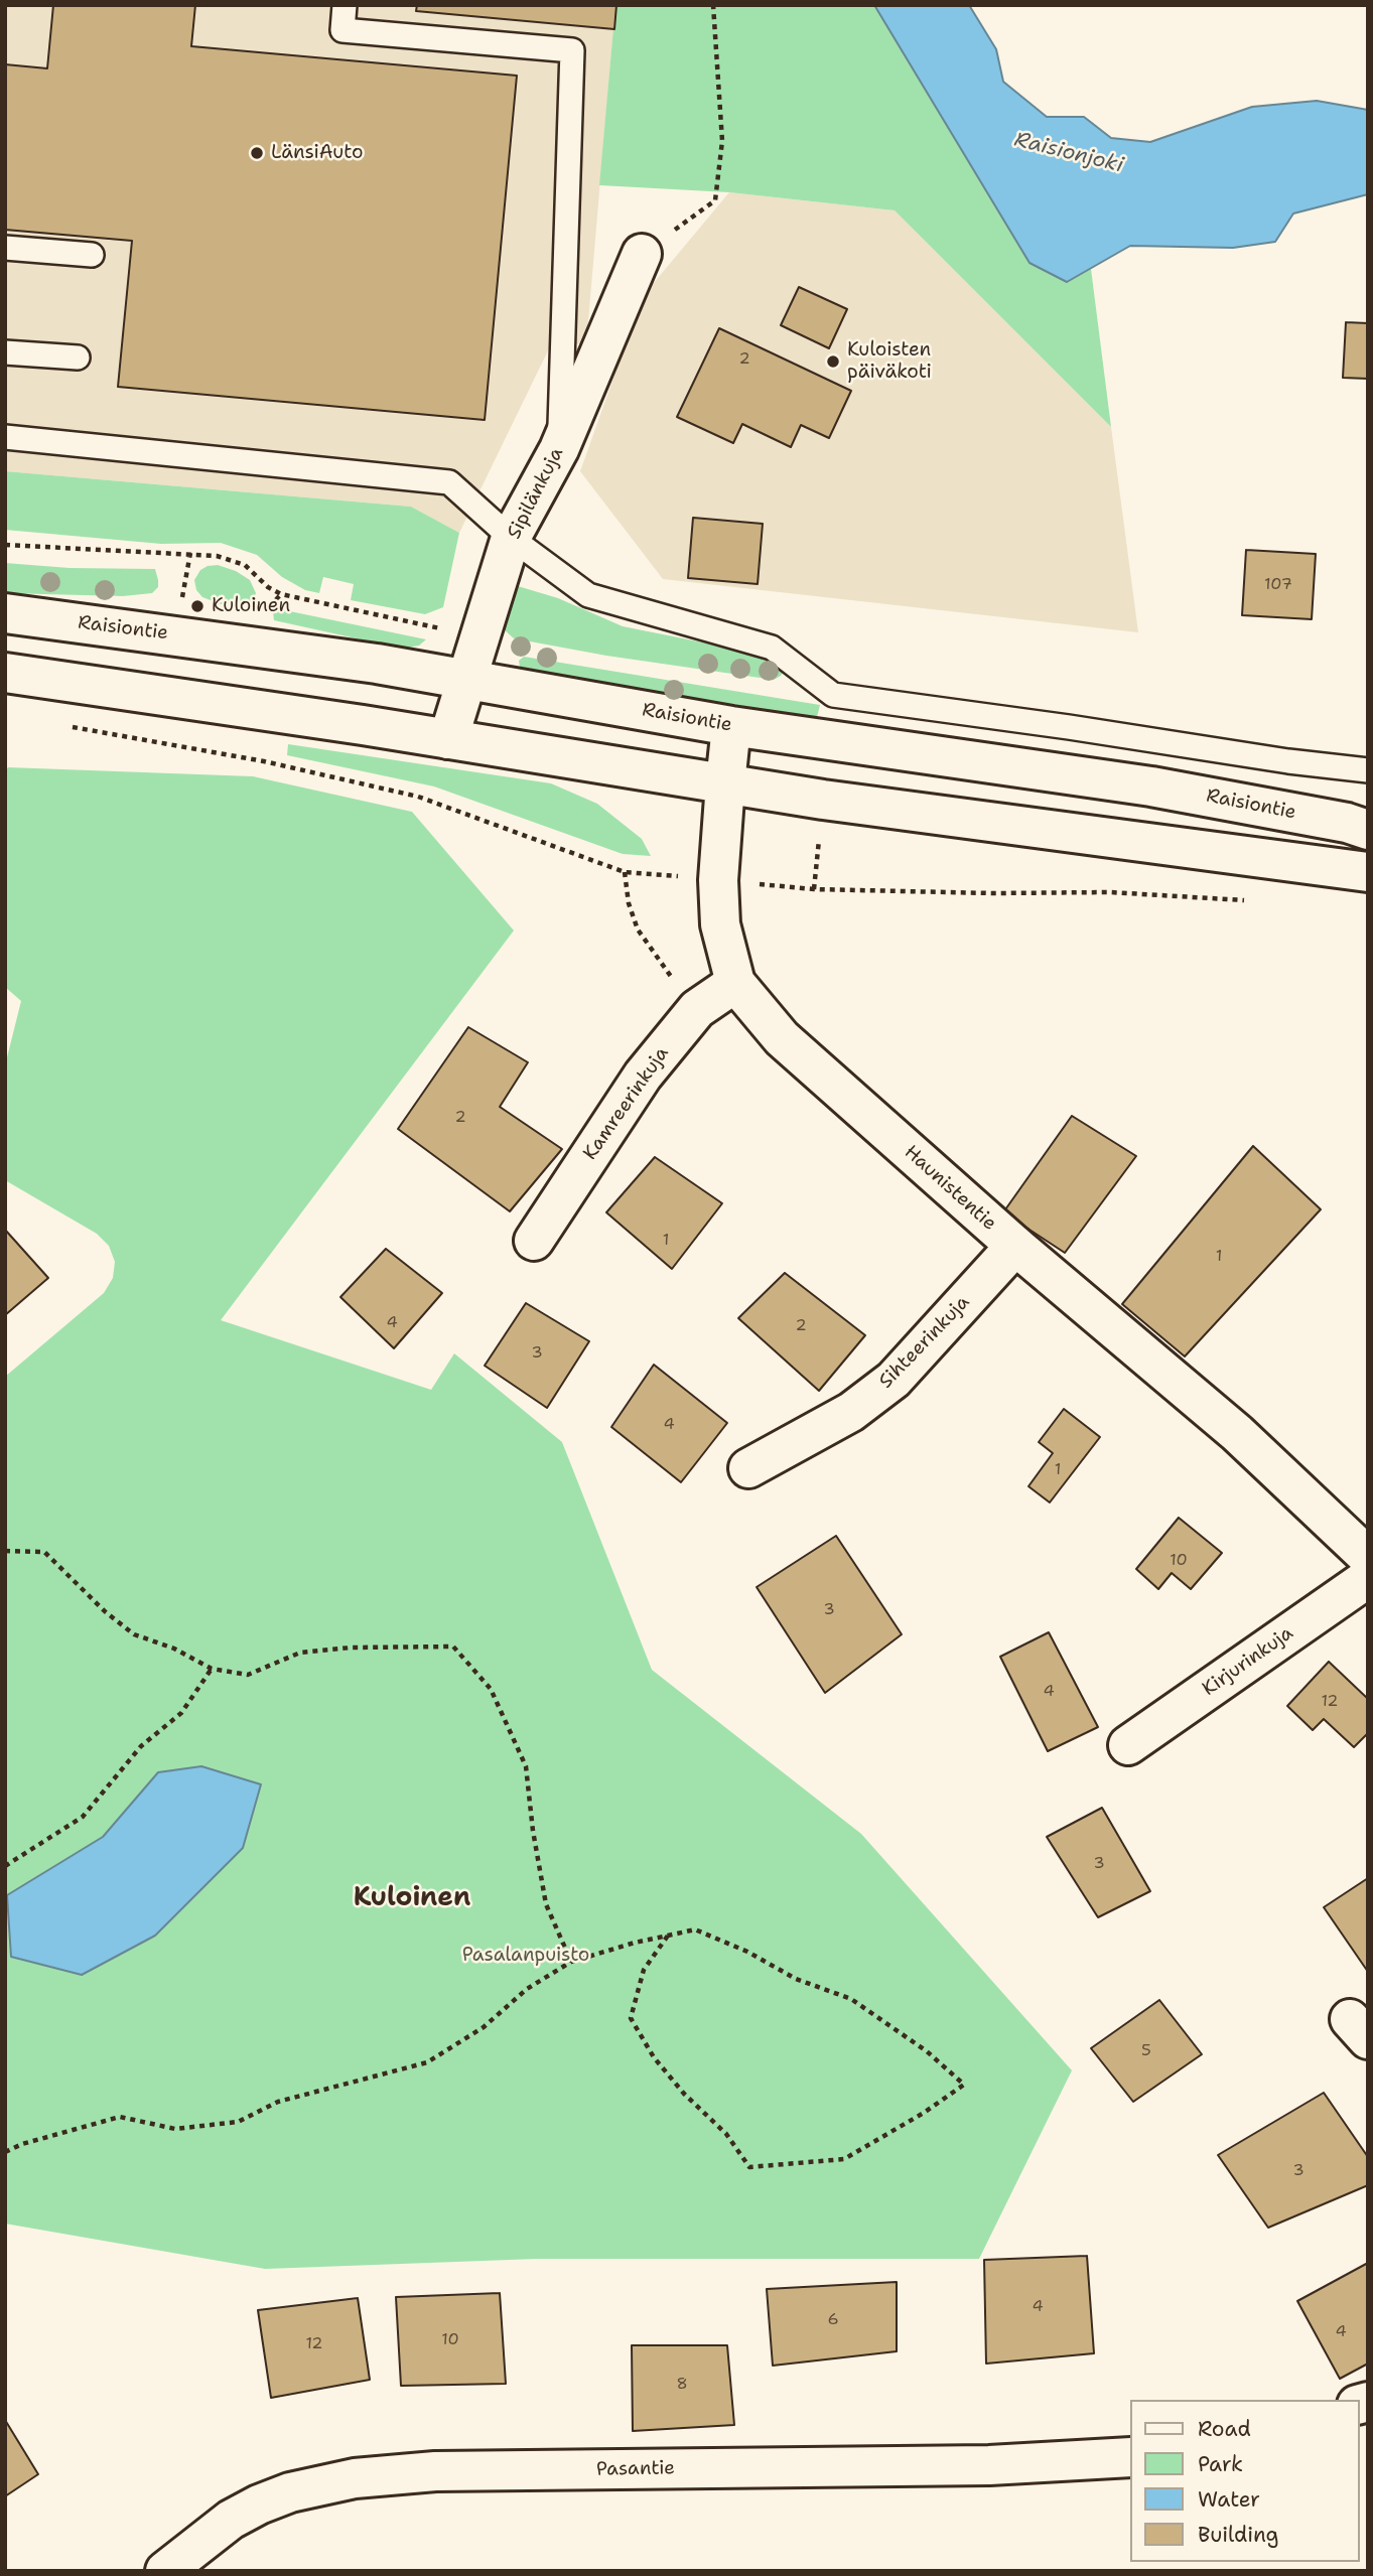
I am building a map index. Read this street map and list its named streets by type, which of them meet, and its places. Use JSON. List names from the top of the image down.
{
  "streets": {
    "street": [
      "Sipilänkuja",
      "Raisiontie",
      "Kamreerinkuja",
      "Haunistentie",
      "Sihteerinkuja",
      "Kirjurinkuja",
      "Pasantie"
    ]
  },
  "crossings": [
    ["Sipilänkuja", "Raisiontie"],
    ["Raisiontie", "Haunistentie"],
    ["Kamreerinkuja", "Haunistentie"],
    ["Haunistentie", "Sihteerinkuja"]
  ],
  "districts": ["Kuloinen"],
  "water": ["Raisionjoki"],
  "parks": ["Pasalanpuisto"],
  "places": ["LänsiAuto", "Kuloisten päiväkoti", "Kuloinen"],
  "house_numbers": [
    "2",
    "107",
    "2",
    "1",
    "1",
    "4",
    "2",
    "3",
    "4",
    "1",
    "10",
    "3",
    "4",
    "12",
    "3",
    "5",
    "3",
    "4",
    "6",
    "4",
    "10",
    "12",
    "8"
  ],
  "legend": [
    "Road",
    "Park",
    "Water",
    "Building"
  ]
}
